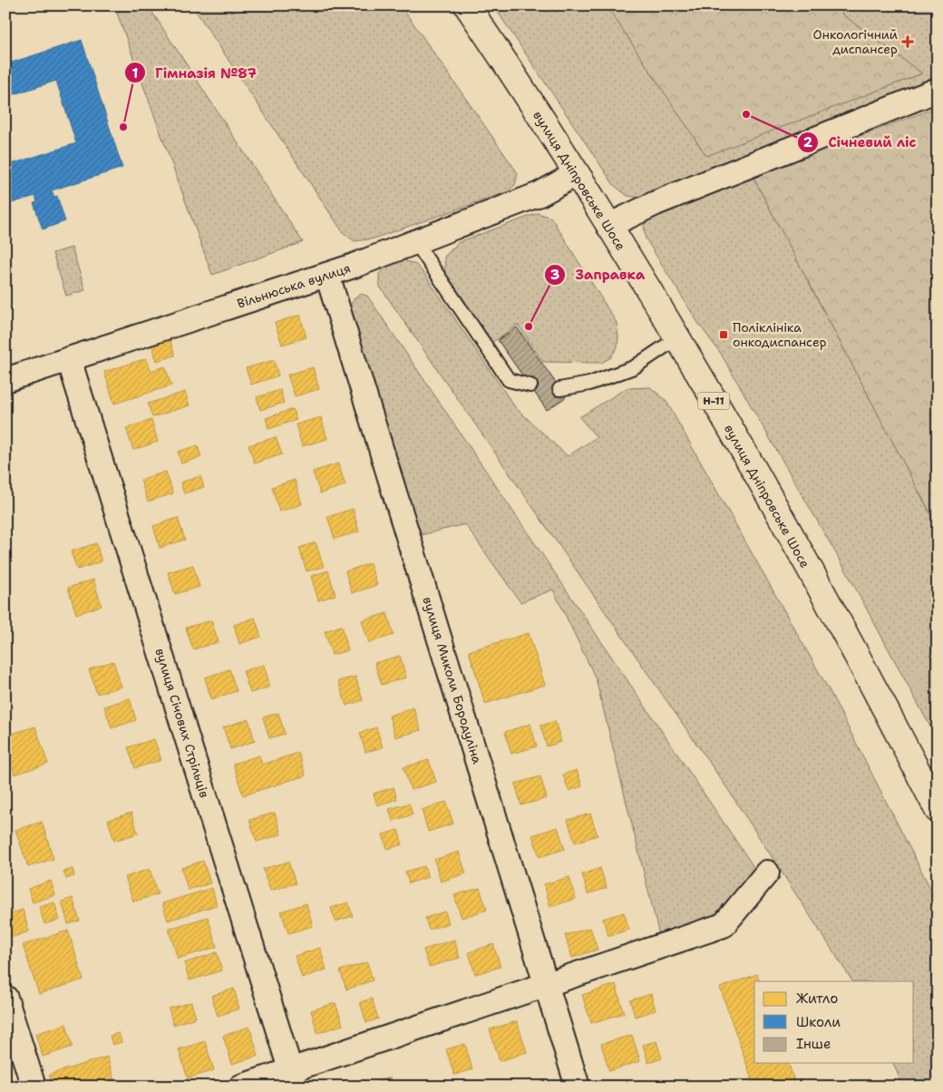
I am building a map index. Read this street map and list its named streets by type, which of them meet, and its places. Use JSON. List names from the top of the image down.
{
  "streets": {
    "main road": ["вулиця Дніпровське Шосе", "Н-11"],
    "street": ["Вільнюська вулиця", "вулиця Миколи Бородуліна", "вулиця Січових Стрільців"]
  },
  "crossings": [
    ["вулиця Дніпровське Шосе", "Вільнюська вулиця"],
    ["Вільнюська вулиця", "вулиця Миколи Бородуліна"],
    ["Вільнюська вулиця", "вулиця Січових Стрільців"]
  ],
  "places": {
    "health": ["Онкологічний диспансер"],
    "other": ["Січневий ліс", "Гімназія №87", "Заправка"],
    "transit": ["Поліклініка онкодиспансер"]
  },
  "legend": ["Житло", "Школи", "Інше"]
}
